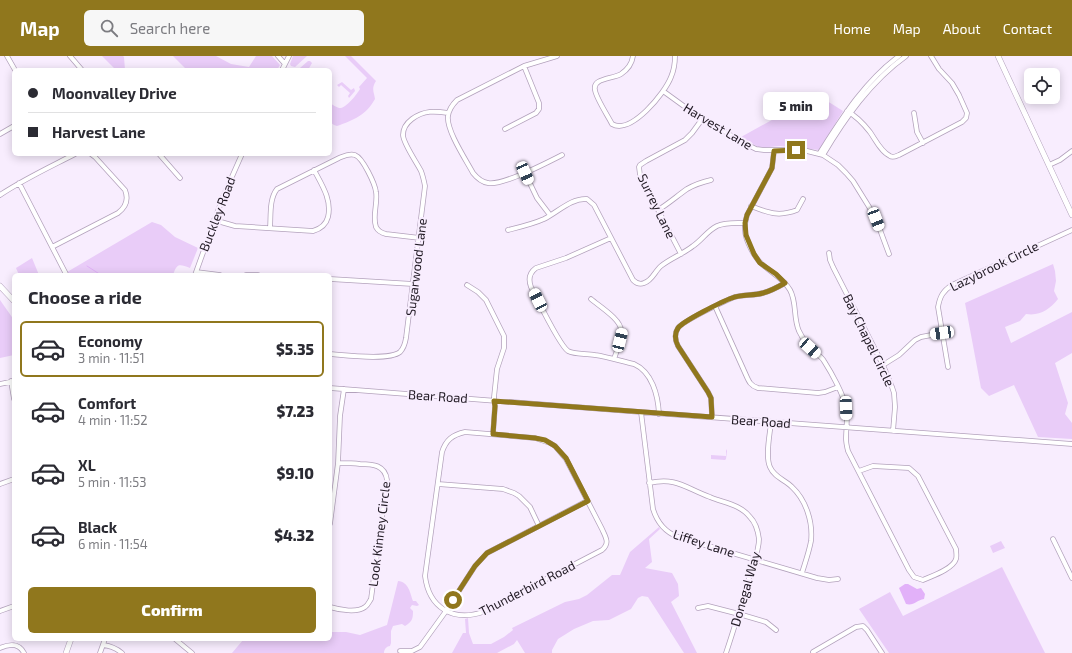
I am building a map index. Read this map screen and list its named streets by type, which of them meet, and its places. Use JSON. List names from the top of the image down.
{
  "streets": {
    "street": [
      "Harvest Lane",
      "Surrey Lane",
      "Buckley Road",
      "Lazybrook Circle",
      "Sugarwood Lane",
      "Bay Chapel Circle",
      "Bear Road",
      "Look Kinney Circle",
      "Liffey Lane",
      "Thunderbird Road",
      "Donegal Way"
    ]
  },
  "crossings": [
    ["Harvest Lane", "Surrey Lane"],
    ["Bay Chapel Circle", "Bear Road"],
    ["Bear Road", "Liffey Lane"],
    ["Liffey Lane", "Donegal Way"]
  ],
  "page": {
    "header": "Map",
    "search": "Search here",
    "nav": [
      "Home",
      "Map",
      "About",
      "Contact"
    ],
    "banner": ["Moonvalley Drive", "Harvest Lane"],
    "bubble": "5 min",
    "heading": "Choose a ride",
    "list": [
      {
        "name": "Economy",
        "note": "3 min · 11:51",
        "value": "$5.35"
      },
      {
        "name": "Comfort",
        "note": "4 min · 11:52",
        "value": "$7.23"
      },
      {
        "name": "XL",
        "note": "5 min · 11:53",
        "value": "$9.10"
      },
      {
        "name": "Black",
        "note": "6 min · 11:54",
        "value": "$4.32"
      }
    ],
    "buttons": "Confirm"
  }
}
